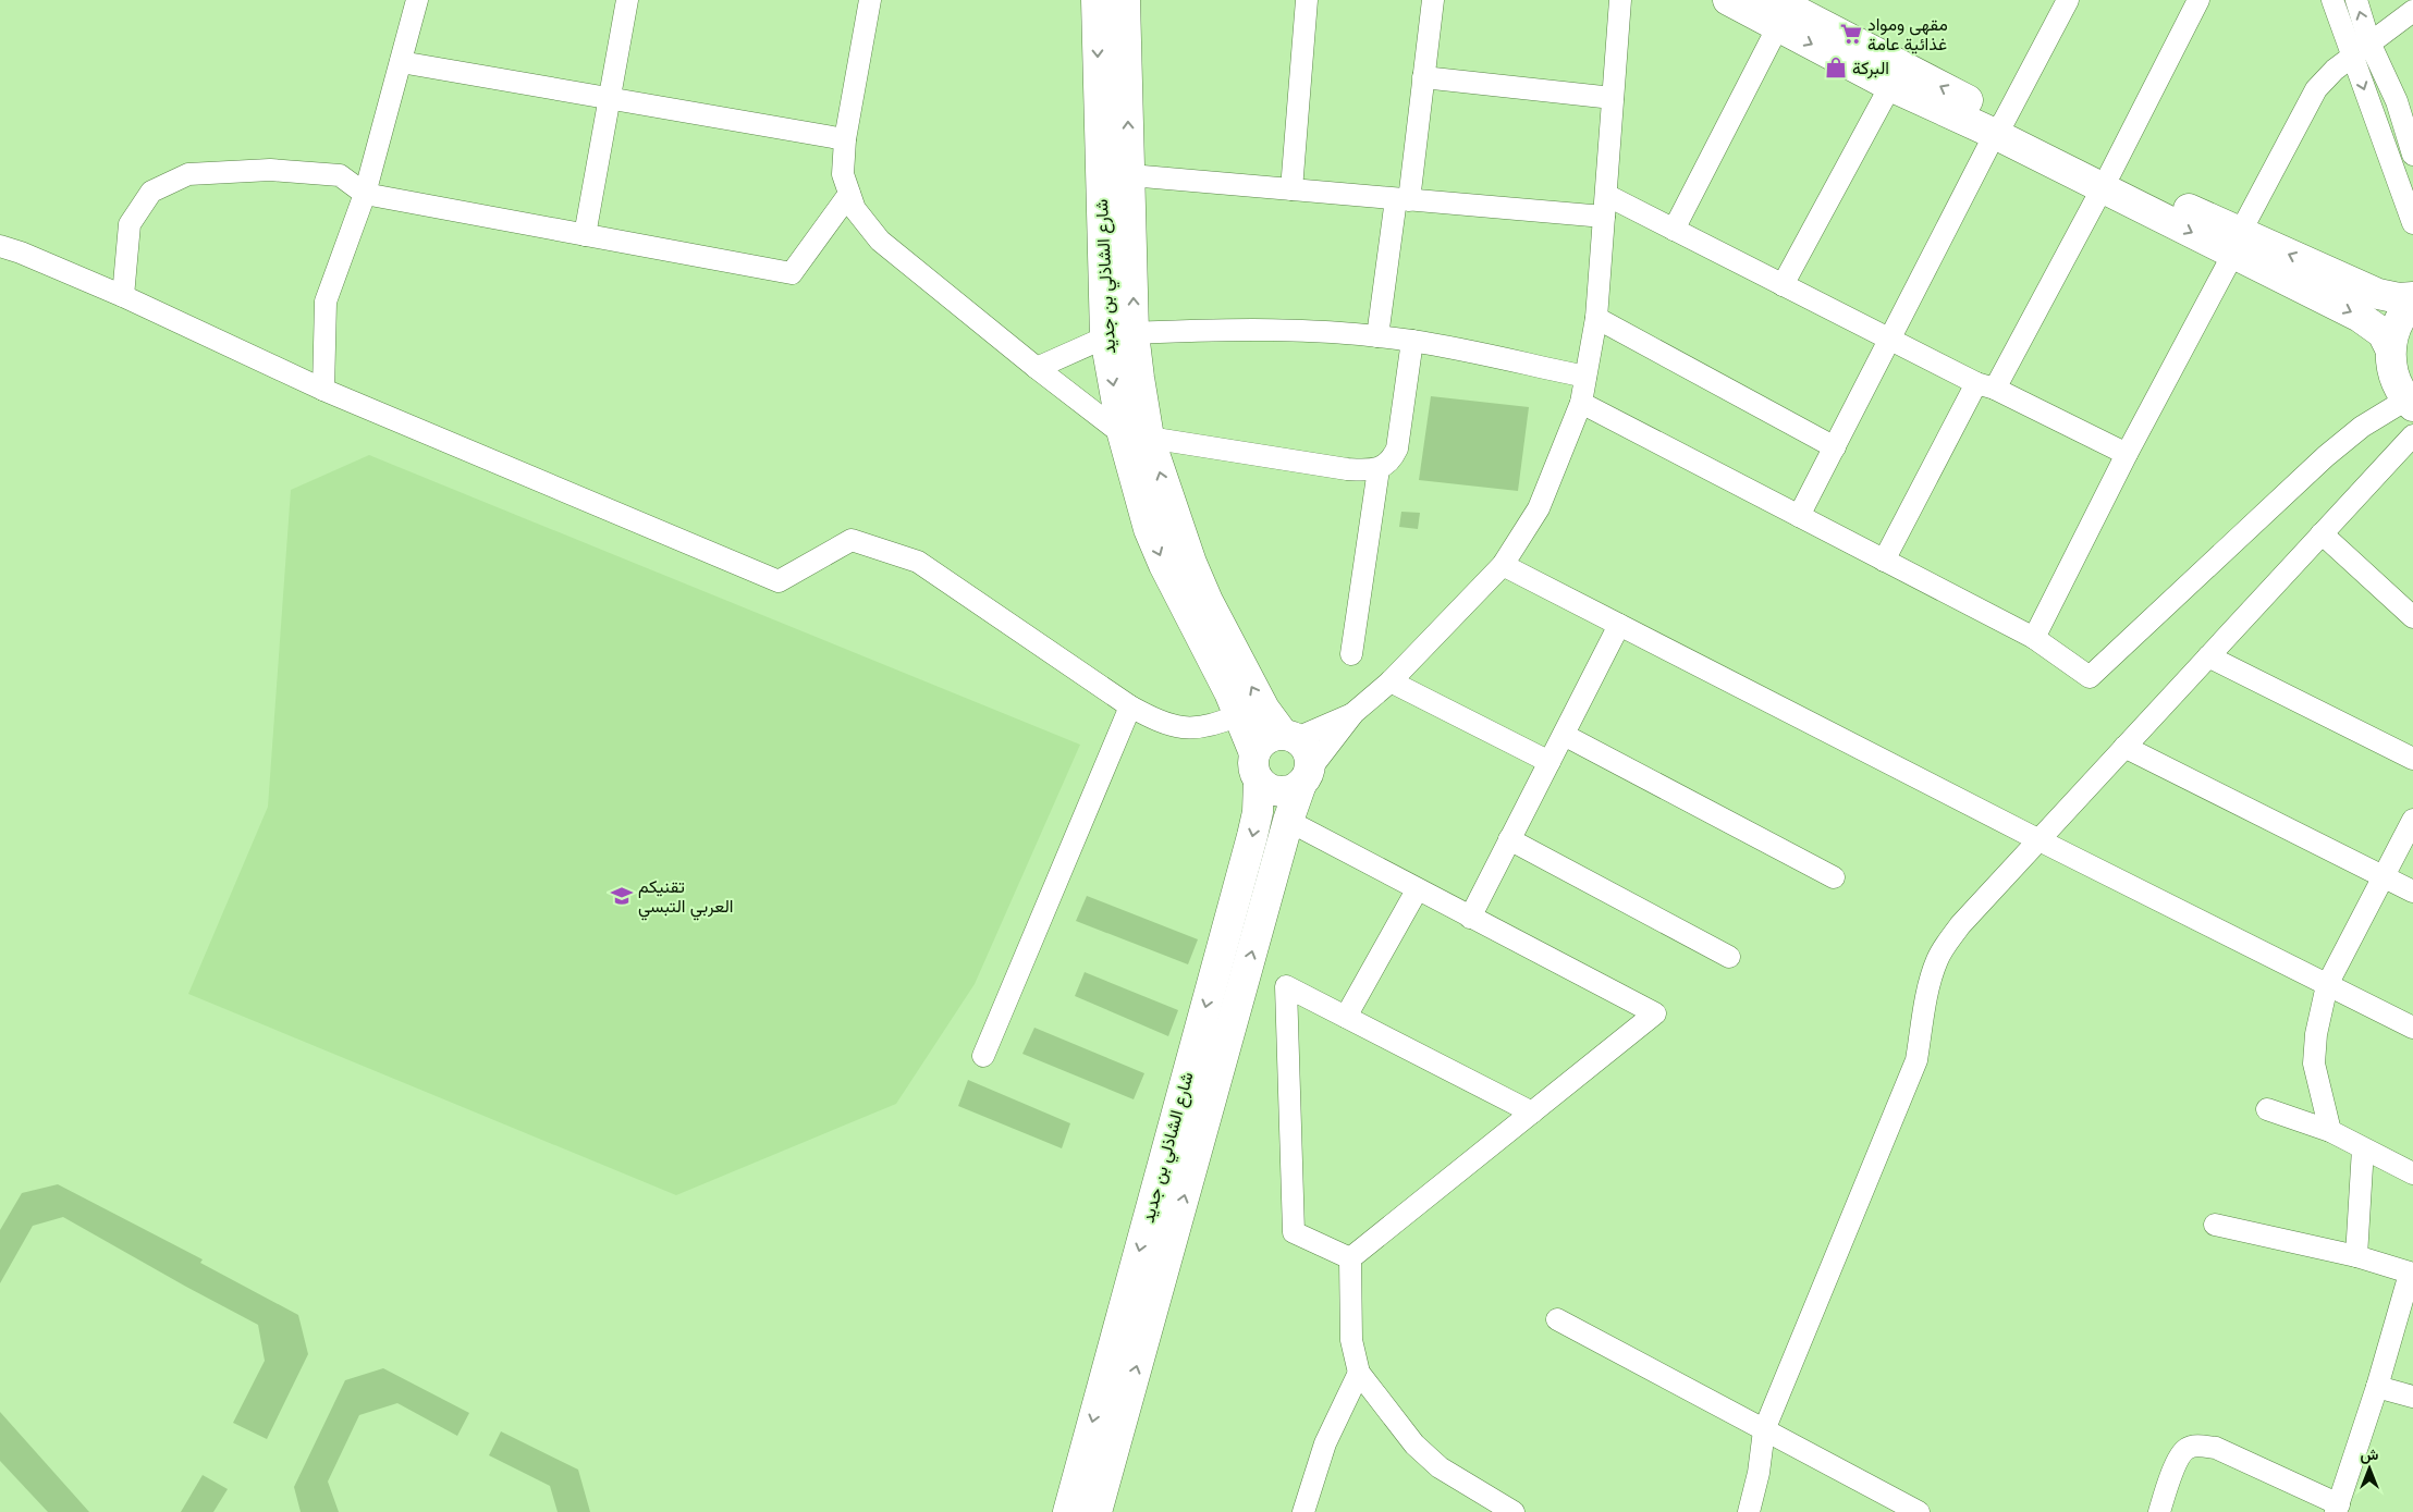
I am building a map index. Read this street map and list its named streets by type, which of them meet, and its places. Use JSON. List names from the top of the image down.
{
  "streets": {
    "main road": ["شارع الشاذلي بن جديد"]
  },
  "places": {
    "supermarket": ["مقهى ومواد غذائية عامة"],
    "shop": ["البركة"],
    "school or university": ["تقنيكم العربي التبسي"]
  },
  "north": "top"
}
